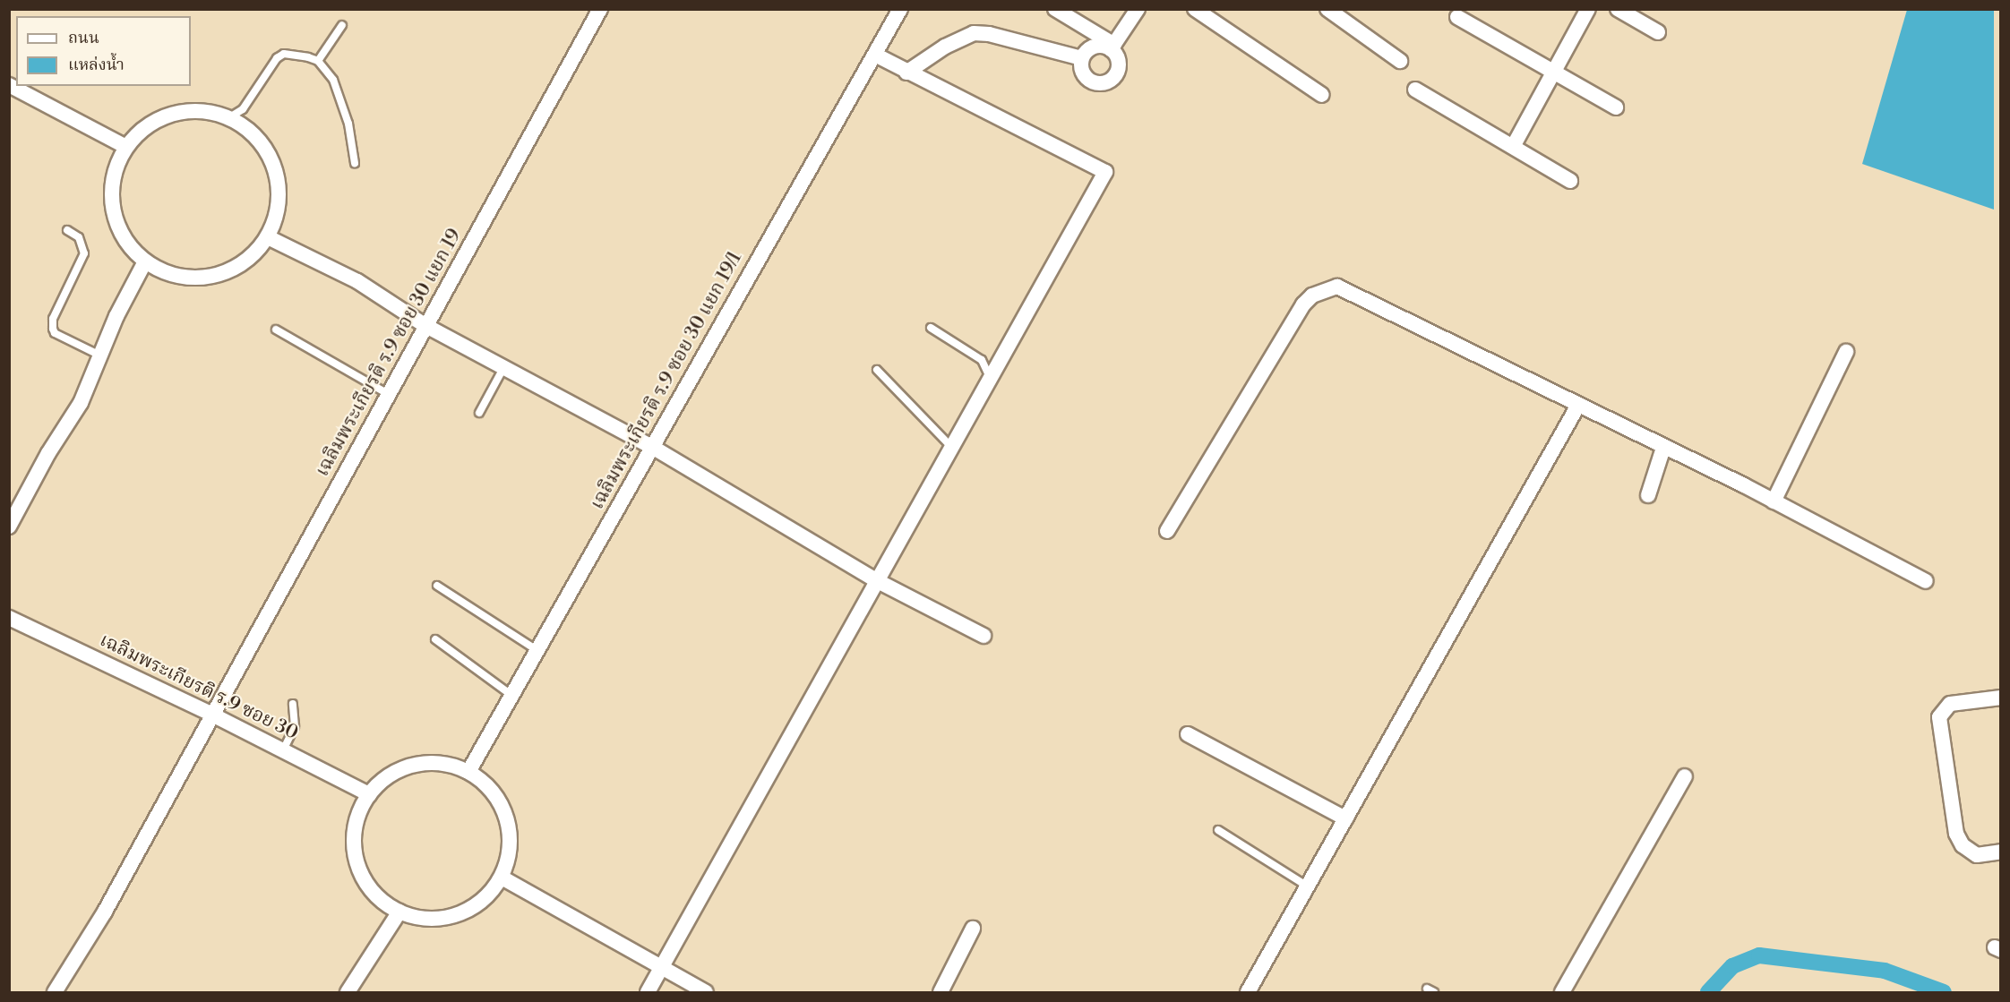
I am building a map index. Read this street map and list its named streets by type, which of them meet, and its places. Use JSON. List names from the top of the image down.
{
  "streets": {
    "street": ["เฉลิมพระเกียรติ ร.9 ซอย 30 แยก 19", "เฉลิมพระเกียรติ ร.9 ซอย 30 แยก 19/1", "เฉลิมพระเกียรติ ร.9 ซอย 30"]
  },
  "crossings": [
    ["เฉลิมพระเกียรติ ร.9 ซอย 30 แยก 19", "เฉลิมพระเกียรติ ร.9 ซอย 30"],
    ["เฉลิมพระเกียรติ ร.9 ซอย 30 แยก 19/1", "เฉลิมพระเกียรติ ร.9 ซอย 30"]
  ],
  "legend": ["ถนน", "แหล่งน้ำ"]
}
